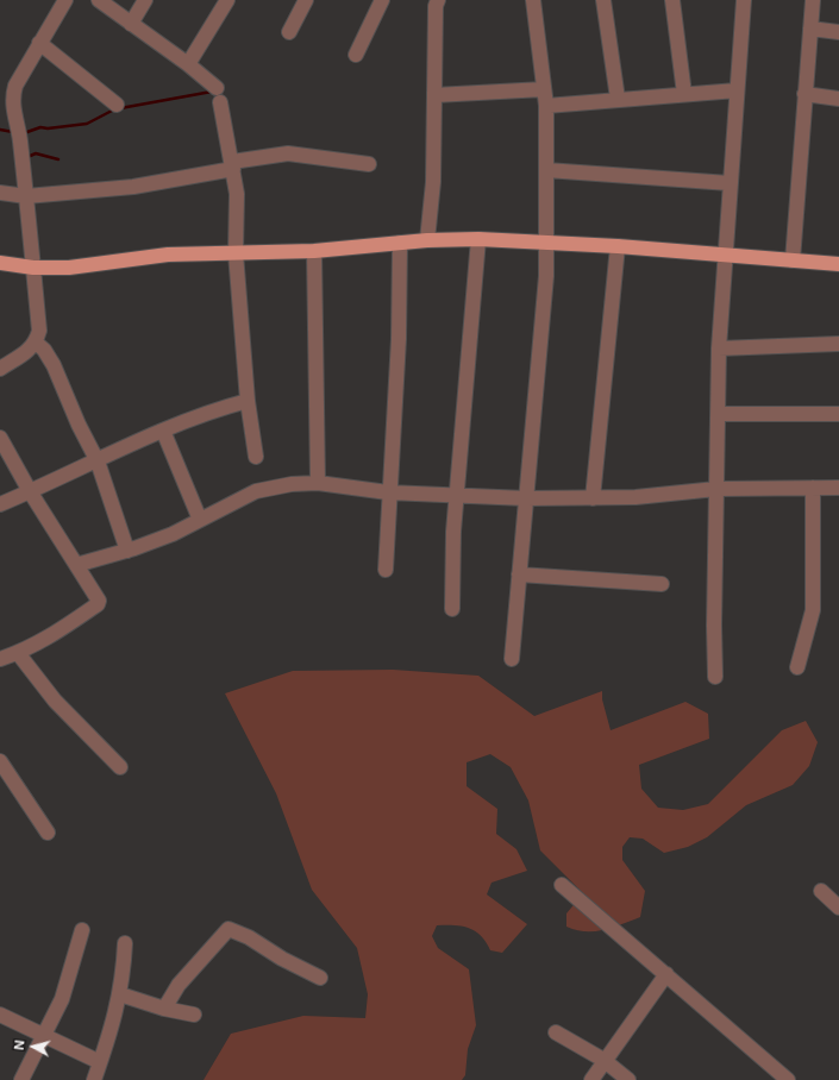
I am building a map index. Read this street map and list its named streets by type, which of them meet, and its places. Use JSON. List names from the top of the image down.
{
  "north": "left"
}
